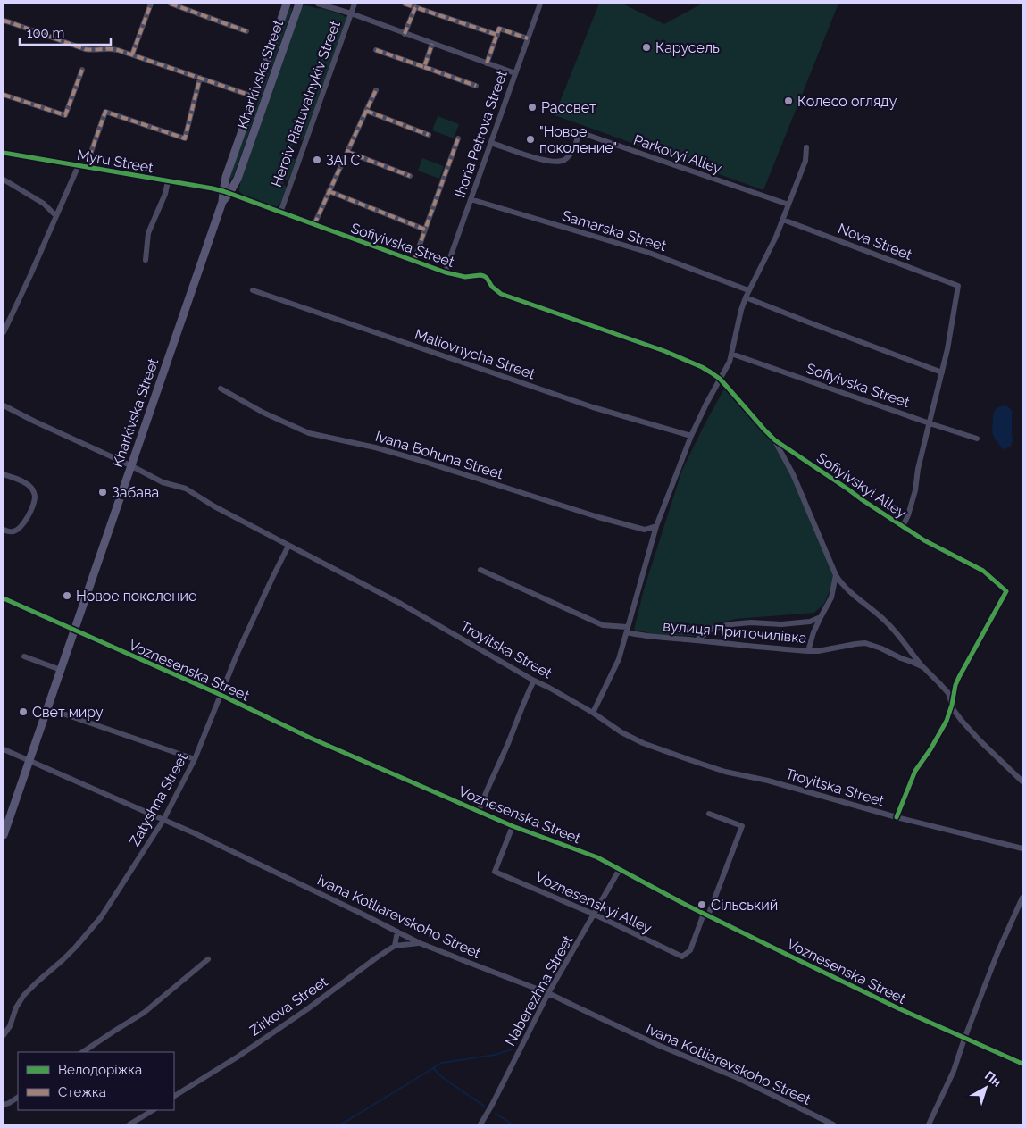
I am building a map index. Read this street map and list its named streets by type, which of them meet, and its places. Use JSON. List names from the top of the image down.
{
  "streets": {
    "street": [
      "Kharkivska Street",
      "Heroiv Riatuvalnykiv Street",
      "Ihoria Petrova Street",
      "Parkovyi Alley",
      "Myru Street",
      "Samarska Street",
      "Nova Street",
      "Sofiyivska Street",
      "Maliovnycha Street",
      "Ivana Bohuna Street",
      "Sofiyivskyi Alley",
      "вулиця Приточилівка",
      "Troyitska Street",
      "Voznesenska Street",
      "Zatyshna Street",
      "Voznesenskyi Alley",
      "Ivana Kotliarevskoho Street",
      "Naberezhna Street",
      "Zirkova Street"
    ]
  },
  "crossings": [
    ["Kharkivska Street", "Myru Street"],
    ["Kharkivska Street", "Sofiyivska Street"],
    ["Kharkivska Street", "Troyitska Street"],
    ["Kharkivska Street", "Voznesenska Street"],
    ["Kharkivska Street", "Ivana Kotliarevskoho Street"],
    ["Heroiv Riatuvalnykiv Street", "Sofiyivska Street"],
    ["Ihoria Petrova Street", "Parkovyi Alley"],
    ["Ihoria Petrova Street", "Samarska Street"],
    ["Ihoria Petrova Street", "Sofiyivska Street"],
    ["Myru Street", "Sofiyivska Street"],
    ["Sofiyivska Street", "Sofiyivskyi Alley"],
    ["Sofiyivskyi Alley", "вулиця Приточилівка"],
    ["Troyitska Street", "Zatyshna Street"],
    ["Voznesenska Street", "Zatyshna Street"],
    ["Voznesenska Street", "Voznesenskyi Alley"],
    ["Voznesenska Street", "Naberezhna Street"],
    ["Zatyshna Street", "Ivana Kotliarevskoho Street"],
    ["Voznesenskyi Alley", "Naberezhna Street"],
    ["Ivana Kotliarevskoho Street", "Naberezhna Street"],
    ["Ivana Kotliarevskoho Street", "Zirkova Street"]
  ],
  "places": [
    "Карусель",
    "Колесо огляду",
    "Рассвет",
    "\"Новое поколение\"",
    "ЗАГС",
    "Забава",
    "Новое поколение",
    "Свет миру",
    "Сільський"
  ],
  "legend": ["Велодоріжка", "Стежка"],
  "scale_bar": "100 m",
  "north": "top right"
}
